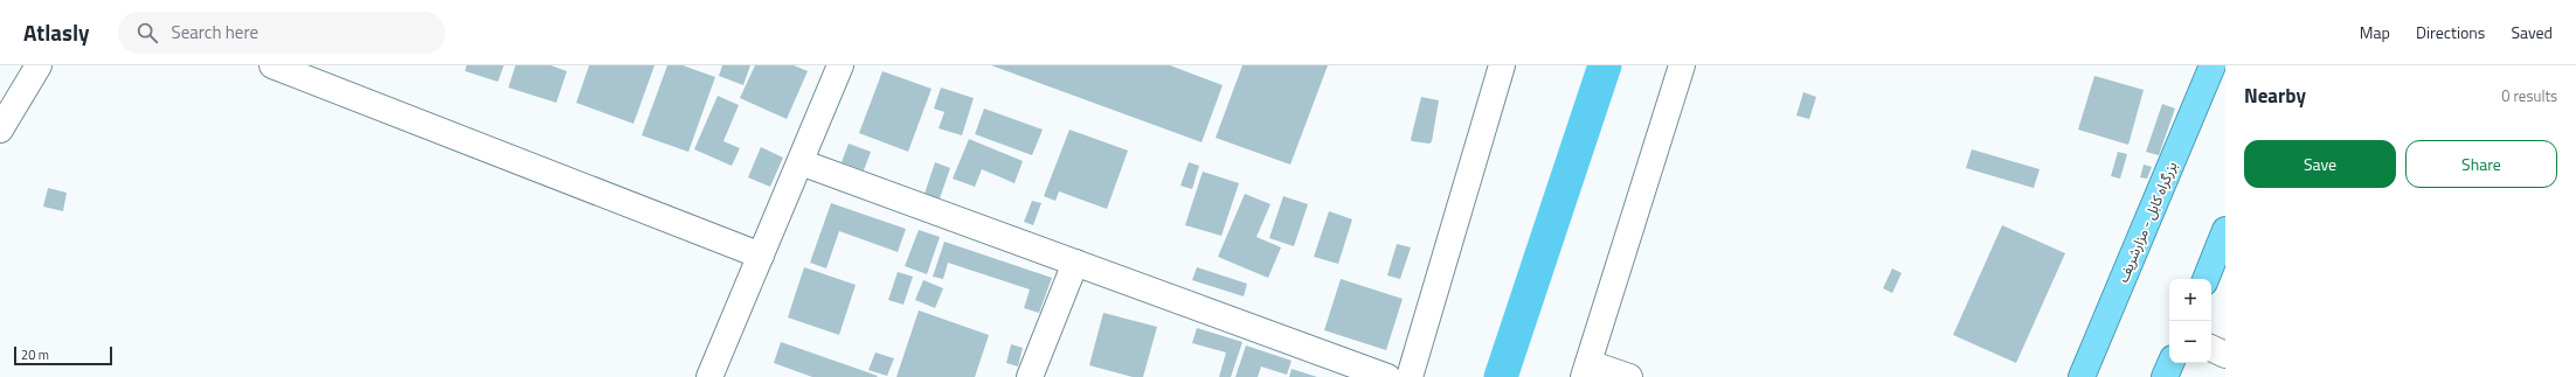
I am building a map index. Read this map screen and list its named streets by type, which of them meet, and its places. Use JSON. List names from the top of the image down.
{
  "streets": {
    "highway": ["بزرگراه کابل - مزارشریف"]
  },
  "scale_bar": "20 m",
  "page": {
    "header": "Atlasly",
    "search": "Search here",
    "nav": ["Map", "Directions", "Saved"],
    "heading": ["Nearby", "0 results"],
    "buttons": ["Save", "Share"],
    "map_buttons": ["+", "−"],
    "scale": "20 m"
  }
}
